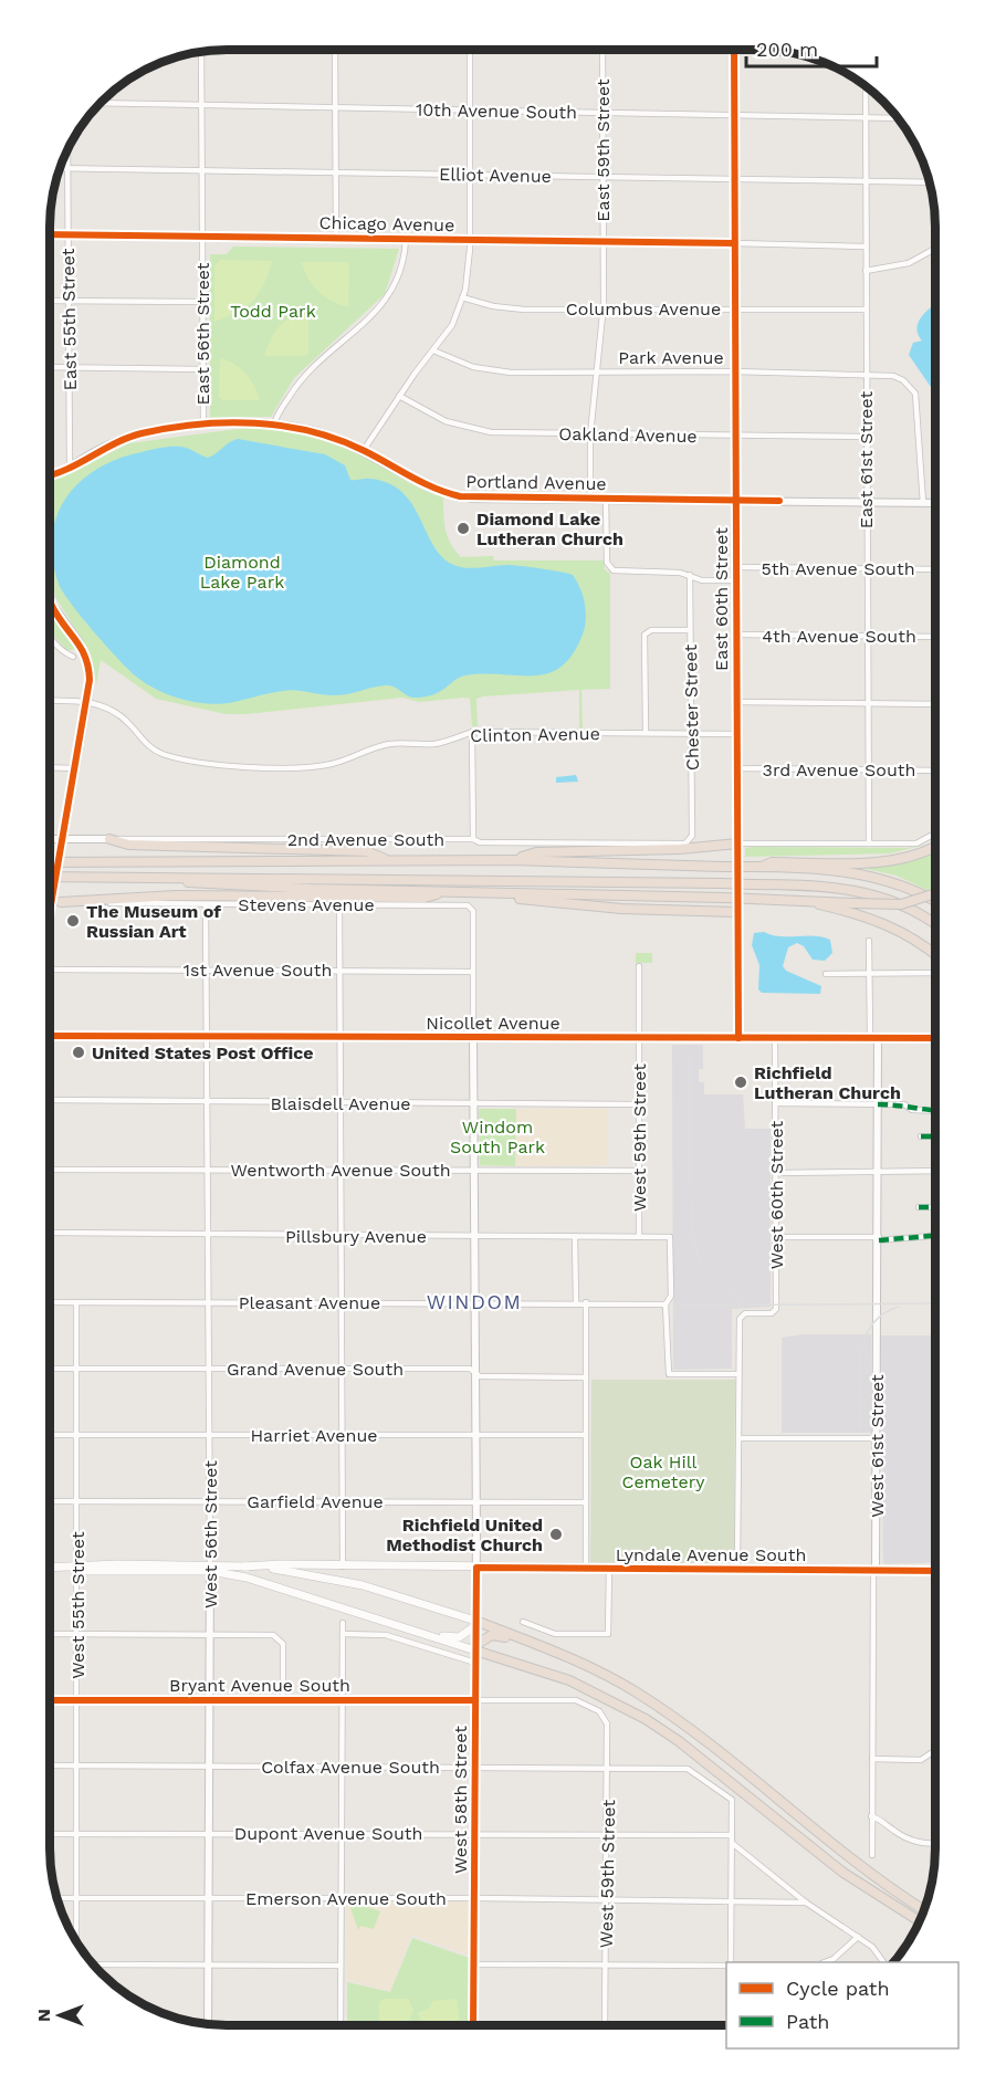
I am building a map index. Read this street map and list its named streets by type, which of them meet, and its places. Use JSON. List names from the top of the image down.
{
  "streets": {
    "main road": ["Nicollet Avenue", "Lyndale Avenue South"],
    "street": [
      "10th Avenue South",
      "East 59th Street",
      "Elliot Avenue",
      "Chicago Avenue",
      "Columbus Avenue",
      "East 55th Street",
      "East 56th Street",
      "Park Avenue",
      "Oakland Avenue",
      "East 61st Street",
      "Portland Avenue",
      "5th Avenue South",
      "East 60th Street",
      "4th Avenue South",
      "Chester Street",
      "Clinton Avenue",
      "3rd Avenue South",
      "2nd Avenue South",
      "Stevens Avenue",
      "1st Avenue South",
      "Blaisdell Avenue",
      "West 59th Street",
      "Wentworth Avenue South",
      "West 60th Street",
      "Pillsbury Avenue",
      "Pleasant Avenue",
      "Grand Avenue South",
      "Harriet Avenue",
      "West 61st Street",
      "Garfield Avenue",
      "West 56th Street",
      "West 55th Street",
      "Bryant Avenue South",
      "Colfax Avenue South",
      "West 58th Street",
      "Dupont Avenue South",
      "Emerson Avenue South"
    ]
  },
  "crossings": [
    ["10th Avenue South", "East 59th Street"],
    ["10th Avenue South", "East 56th Street"],
    ["10th Avenue South", "East 61st Street"],
    ["10th Avenue South", "East 60th Street"],
    ["East 59th Street", "Elliot Avenue"],
    ["East 59th Street", "Chicago Avenue"],
    ["East 59th Street", "Columbus Avenue"],
    ["East 59th Street", "Park Avenue"],
    ["East 59th Street", "Oakland Avenue"],
    ["East 59th Street", "Portland Avenue"],
    ["Elliot Avenue", "East 55th Street"],
    ["Elliot Avenue", "East 56th Street"],
    ["Elliot Avenue", "East 61st Street"],
    ["Elliot Avenue", "East 60th Street"],
    ["Chicago Avenue", "East 55th Street"],
    ["Chicago Avenue", "East 56th Street"],
    ["Chicago Avenue", "East 60th Street"],
    ["Columbus Avenue", "East 61st Street"],
    ["Columbus Avenue", "East 60th Street"],
    ["East 55th Street", "Portland Avenue"],
    ["East 56th Street", "Portland Avenue"],
    ["Park Avenue", "East 61st Street"],
    ["Park Avenue", "Portland Avenue"],
    ["Park Avenue", "East 60th Street"],
    ["Oakland Avenue", "East 61st Street"],
    ["Oakland Avenue", "East 60th Street"],
    ["East 61st Street", "Portland Avenue"],
    ["East 61st Street", "5th Avenue South"],
    ["East 61st Street", "4th Avenue South"],
    ["East 61st Street", "3rd Avenue South"],
    ["Portland Avenue", "East 60th Street"],
    ["5th Avenue South", "East 60th Street"],
    ["East 60th Street", "4th Avenue South"],
    ["East 60th Street", "Clinton Avenue"],
    ["East 60th Street", "3rd Avenue South"],
    ["East 60th Street", "Nicollet Avenue"],
    ["Chester Street", "Clinton Avenue"],
    ["Chester Street", "2nd Avenue South"],
    ["Stevens Avenue", "1st Avenue South"],
    ["Nicollet Avenue", "West 59th Street"],
    ["Nicollet Avenue", "West 60th Street"],
    ["Nicollet Avenue", "West 61st Street"],
    ["Nicollet Avenue", "West 56th Street"],
    ["Nicollet Avenue", "West 58th Street"],
    ["Blaisdell Avenue", "West 59th Street"],
    ["Blaisdell Avenue", "West 56th Street"],
    ["Blaisdell Avenue", "West 58th Street"],
    ["West 59th Street", "Wentworth Avenue South"],
    ["West 59th Street", "Pillsbury Avenue"],
    ["West 59th Street", "Bryant Avenue South"],
    ["West 59th Street", "Colfax Avenue South"],
    ["West 59th Street", "Dupont Avenue South"],
    ["West 59th Street", "Emerson Avenue South"],
    ["Wentworth Avenue South", "West 56th Street"],
    ["Wentworth Avenue South", "West 58th Street"],
    ["Pillsbury Avenue", "West 56th Street"],
    ["Pillsbury Avenue", "West 58th Street"],
    ["Pleasant Avenue", "West 56th Street"],
    ["Pleasant Avenue", "West 55th Street"],
    ["Pleasant Avenue", "West 58th Street"],
    ["Grand Avenue South", "West 56th Street"],
    ["Grand Avenue South", "West 55th Street"],
    ["Grand Avenue South", "West 58th Street"],
    ["Harriet Avenue", "West 56th Street"],
    ["Harriet Avenue", "West 55th Street"],
    ["Harriet Avenue", "West 58th Street"],
    ["West 61st Street", "Lyndale Avenue South"],
    ["Garfield Avenue", "West 56th Street"],
    ["Garfield Avenue", "West 55th Street"],
    ["Garfield Avenue", "West 58th Street"],
    ["West 56th Street", "Bryant Avenue South"],
    ["West 56th Street", "Colfax Avenue South"],
    ["West 56th Street", "Dupont Avenue South"],
    ["West 56th Street", "Emerson Avenue South"],
    ["Lyndale Avenue South", "West 58th Street"],
    ["West 55th Street", "Bryant Avenue South"],
    ["West 55th Street", "Colfax Avenue South"],
    ["West 55th Street", "Dupont Avenue South"],
    ["West 55th Street", "Emerson Avenue South"],
    ["Bryant Avenue South", "West 58th Street"],
    ["Colfax Avenue South", "West 58th Street"],
    ["Colfax Avenue South", "Dupont Avenue South"],
    ["West 58th Street", "Dupont Avenue South"],
    ["West 58th Street", "Emerson Avenue South"]
  ],
  "districts": ["WINDOM"],
  "parks": [
    "Todd Park",
    "Diamond Lake Park",
    "Windom South Park",
    "Oak Hill Cemetery"
  ],
  "places": [
    "Diamond Lake Lutheran Church",
    "The Museum of Russian Art",
    "United States Post Office",
    "Richfield Lutheran Church",
    "Richfield United Methodist Church"
  ],
  "legend": ["Cycle path", "Path"],
  "scale_bar": "200 m",
  "north": "left"
}
